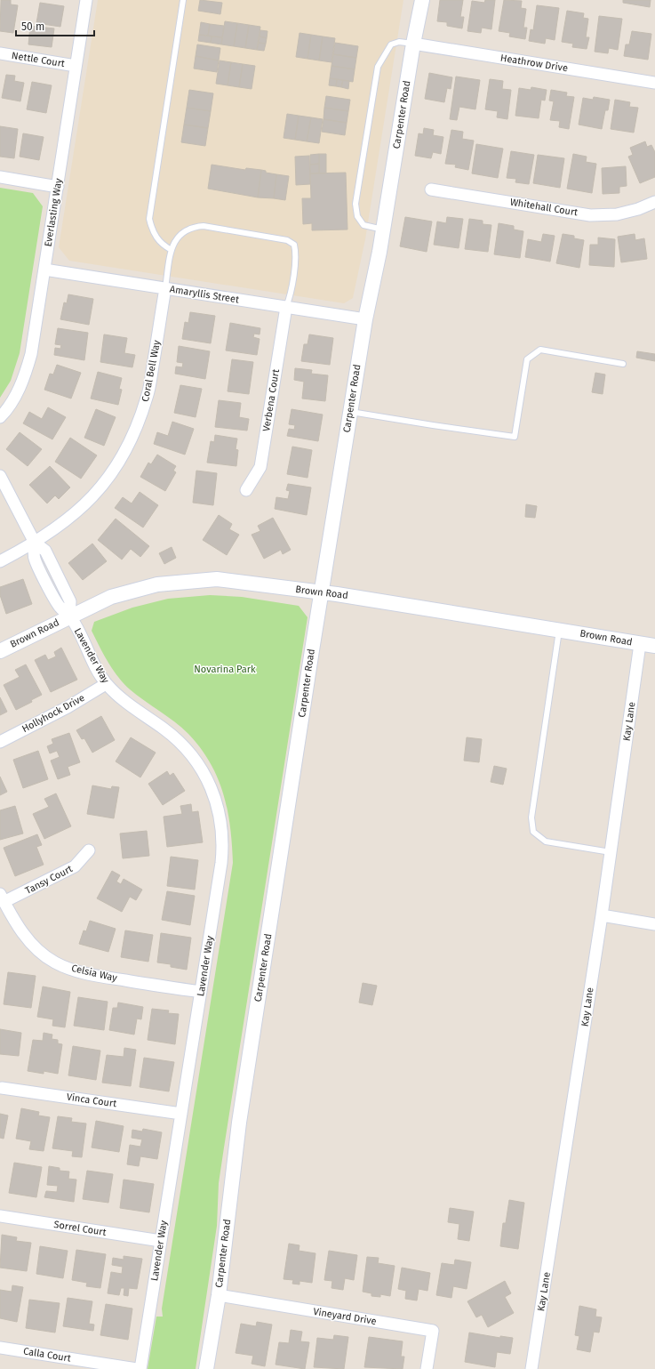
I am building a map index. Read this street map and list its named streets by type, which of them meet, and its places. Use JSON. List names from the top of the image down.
{
  "streets": {
    "street": [
      "Nettle Court",
      "Heathrow Drive",
      "Carpenter Road",
      "Whitehall Court",
      "Everlasting Way",
      "Amaryllis Street",
      "Coral Bell Way",
      "Verbena Court",
      "Brown Road",
      "Lavender Way",
      "Hollyhock Drive",
      "Kay Lane",
      "Tansy Court",
      "Celsia Way",
      "Vinca Court",
      "Sorrel Court",
      "Vineyard Drive",
      "Calla Court"
    ]
  },
  "crossings": [
    ["Nettle Court", "Everlasting Way"],
    ["Heathrow Drive", "Carpenter Road"],
    ["Carpenter Road", "Amaryllis Street"],
    ["Carpenter Road", "Brown Road"],
    ["Carpenter Road", "Vineyard Drive"],
    ["Everlasting Way", "Amaryllis Street"],
    ["Amaryllis Street", "Coral Bell Way"],
    ["Amaryllis Street", "Verbena Court"],
    ["Coral Bell Way", "Lavender Way"],
    ["Brown Road", "Lavender Way"],
    ["Brown Road", "Kay Lane"],
    ["Lavender Way", "Hollyhock Drive"],
    ["Lavender Way", "Celsia Way"],
    ["Lavender Way", "Vinca Court"],
    ["Lavender Way", "Sorrel Court"],
    ["Tansy Court", "Celsia Way"]
  ],
  "parks": ["Novarina Park"],
  "scale_bar": "50 m"
}
